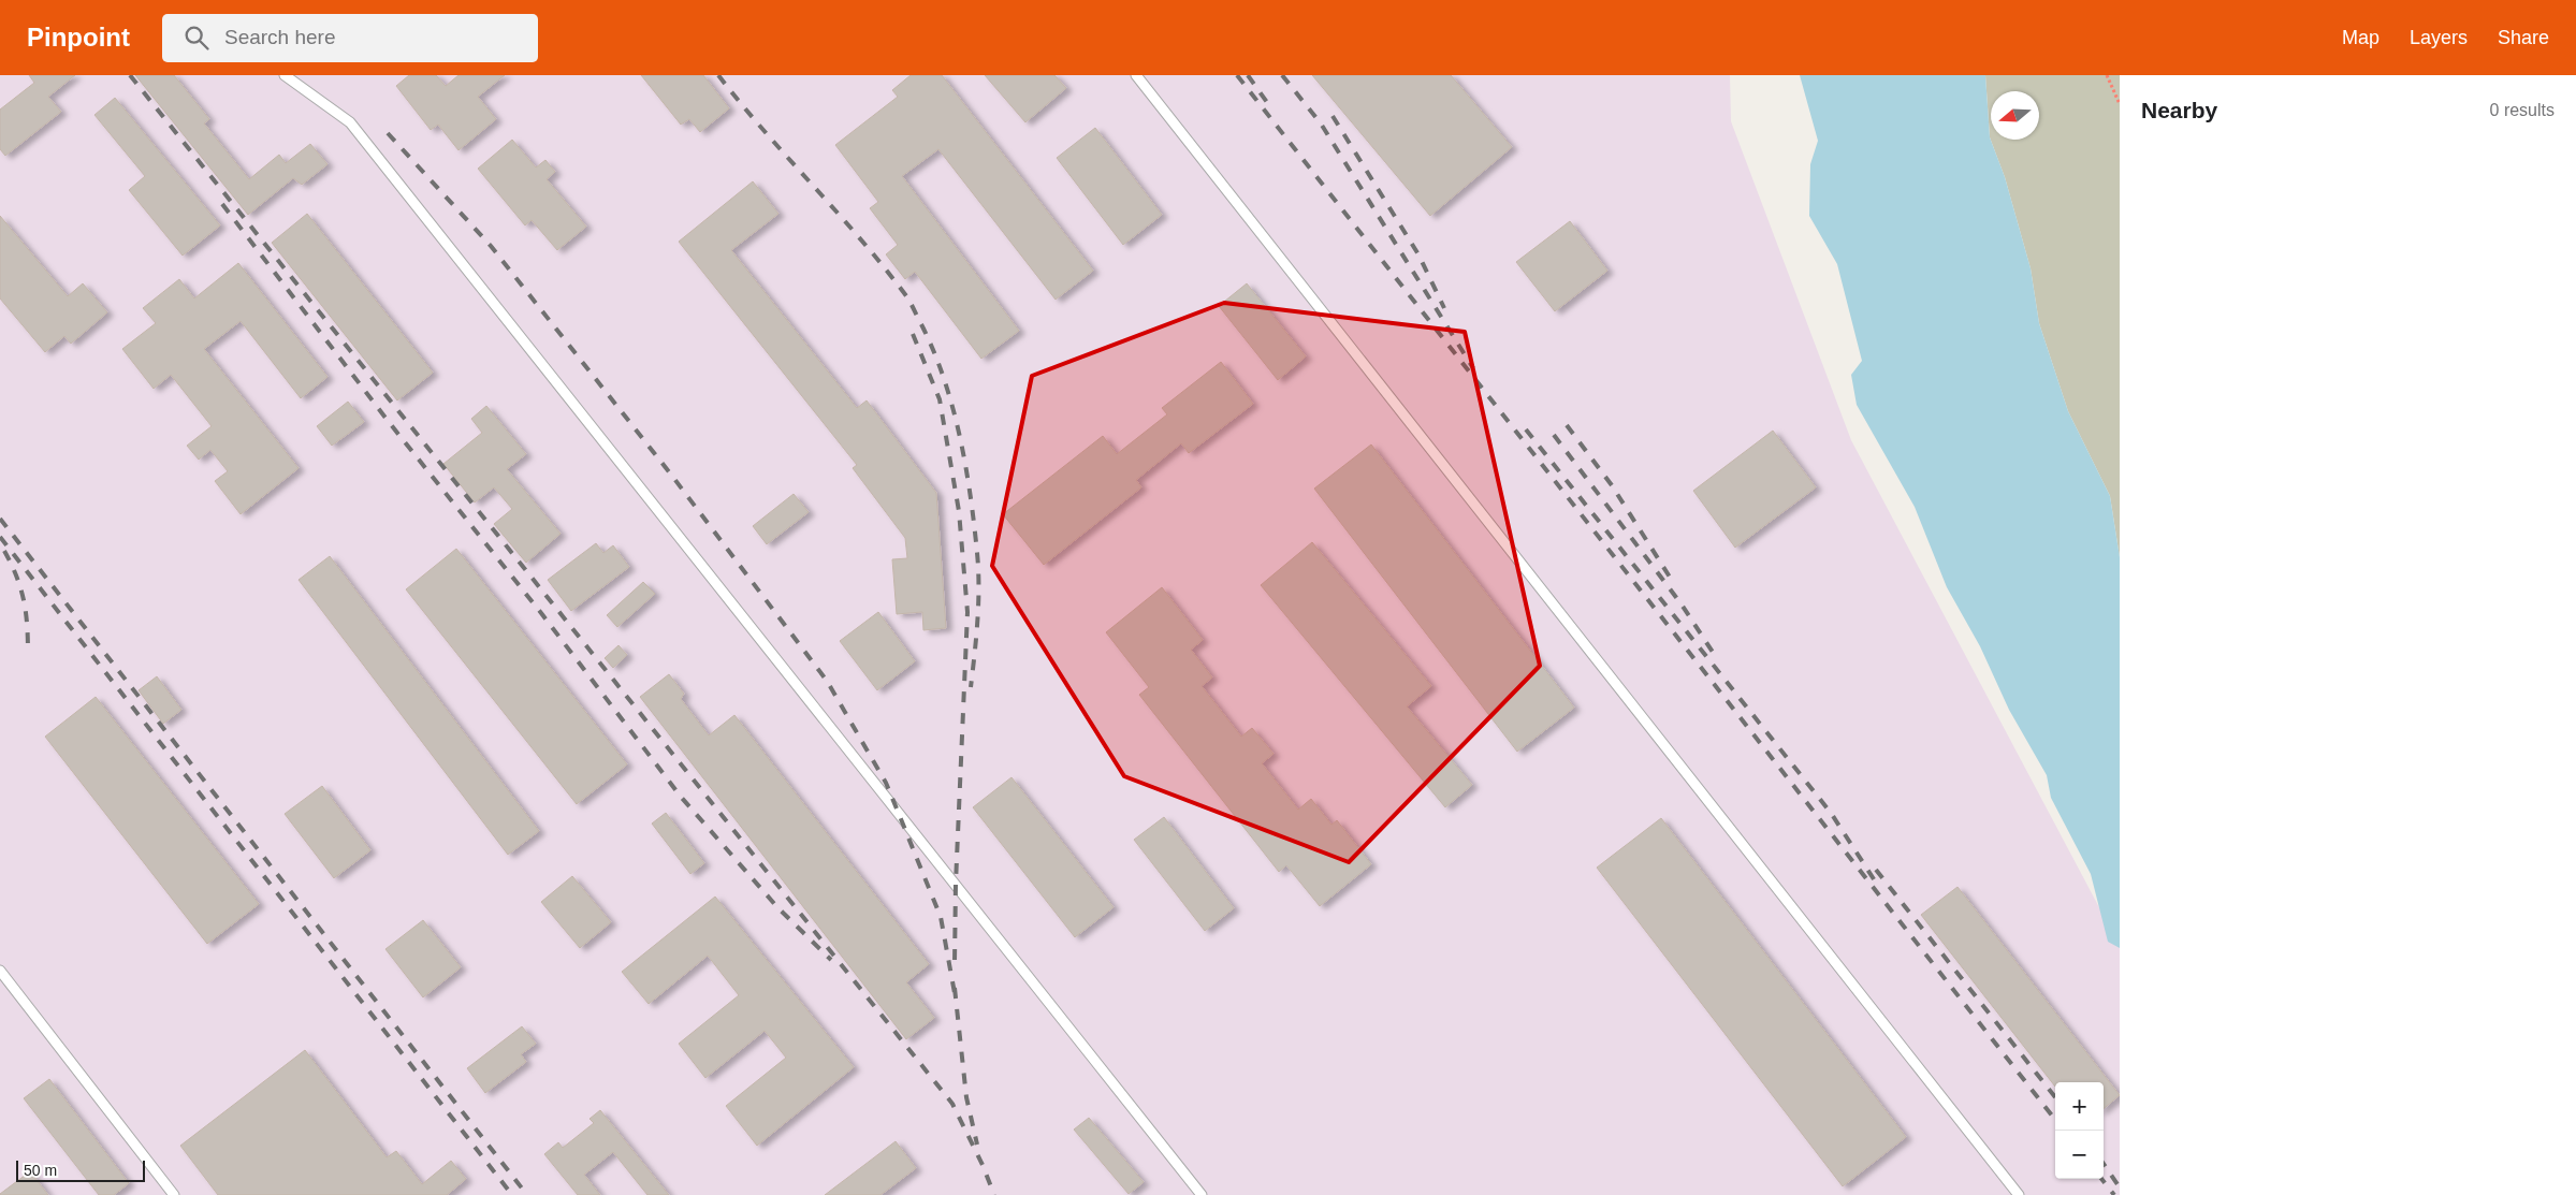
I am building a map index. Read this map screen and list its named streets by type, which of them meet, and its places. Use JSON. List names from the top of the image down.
{
  "scale_bar": "50 m",
  "north": "left",
  "page": {
    "header": "Pinpoint",
    "search": "Search here",
    "nav": ["Map", "Layers", "Share"],
    "heading": ["Nearby", "0 results"],
    "map_buttons": ["+", "−"],
    "scale": "50 m"
  }
}
